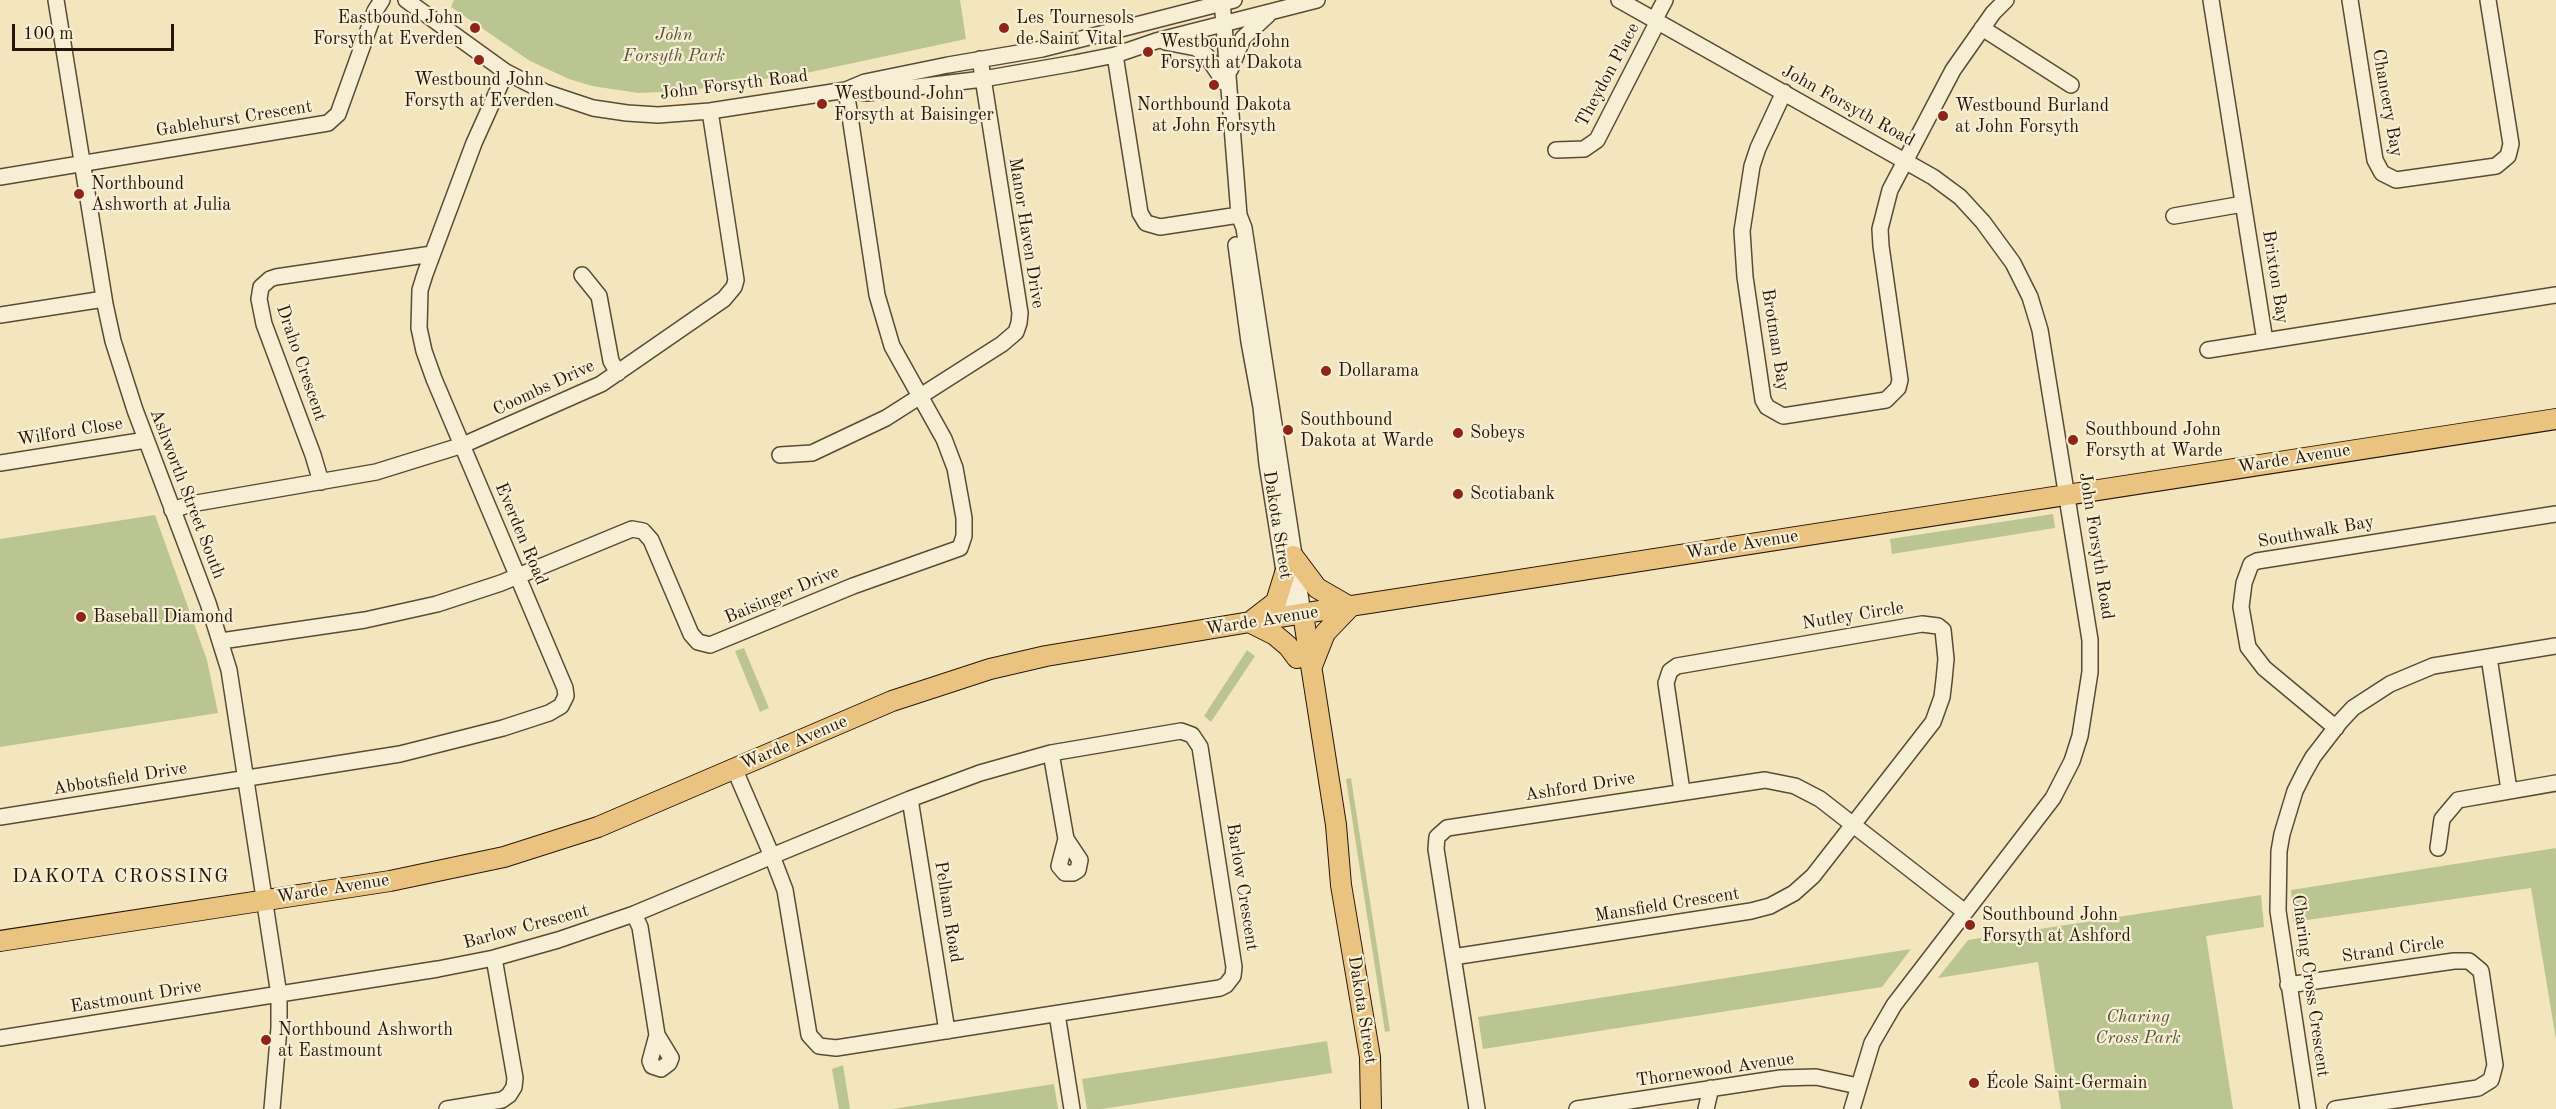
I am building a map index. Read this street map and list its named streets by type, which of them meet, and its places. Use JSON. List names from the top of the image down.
{
  "streets": {
    "main road": ["Warde Avenue", "Dakota Street"],
    "street": [
      "Theydon Place",
      "John Forsyth Road",
      "Chancery Bay",
      "Gablehurst Crescent",
      "Manor Haven Drive",
      "Brixton Bay",
      "Brotman Bay",
      "Draho Crescent",
      "Coombs Drive",
      "Wilford Close",
      "Ashworth Street South",
      "Southwalk Bay",
      "Everden Road",
      "Baisinger Drive",
      "Nutley Circle",
      "Abbotsfield Drive",
      "Ashford Drive",
      "Barlow Crescent",
      "Mansfield Crescent",
      "Pelham Road",
      "Strand Circle",
      "Charing Cross Crescent",
      "Eastmount Drive",
      "Thornewood Avenue"
    ]
  },
  "crossings": [
    ["Theydon Place", "John Forsyth Road"],
    ["John Forsyth Road", "Manor Haven Drive"],
    ["John Forsyth Road", "Brotman Bay"],
    ["John Forsyth Road", "Coombs Drive"],
    ["John Forsyth Road", "Warde Avenue"],
    ["John Forsyth Road", "Dakota Street"],
    ["John Forsyth Road", "Everden Road"],
    ["John Forsyth Road", "Baisinger Drive"],
    ["John Forsyth Road", "Ashford Drive"],
    ["John Forsyth Road", "Thornewood Avenue"],
    ["Gablehurst Crescent", "Ashworth Street South"],
    ["Manor Haven Drive", "Baisinger Drive"],
    ["Draho Crescent", "Coombs Drive"],
    ["Draho Crescent", "Everden Road"],
    ["Coombs Drive", "Ashworth Street South"],
    ["Coombs Drive", "Everden Road"],
    ["Wilford Close", "Ashworth Street South"],
    ["Warde Avenue", "Ashworth Street South"],
    ["Warde Avenue", "Dakota Street"],
    ["Warde Avenue", "Barlow Crescent"],
    ["Ashworth Street South", "Everden Road"],
    ["Ashworth Street South", "Baisinger Drive"],
    ["Ashworth Street South", "Abbotsfield Drive"],
    ["Ashworth Street South", "Barlow Crescent"],
    ["Ashworth Street South", "Eastmount Drive"],
    ["Southwalk Bay", "Charing Cross Crescent"],
    ["Everden Road", "Baisinger Drive"],
    ["Everden Road", "Abbotsfield Drive"],
    ["Nutley Circle", "Ashford Drive"],
    ["Nutley Circle", "Mansfield Crescent"],
    ["Ashford Drive", "Mansfield Crescent"],
    ["Barlow Crescent", "Pelham Road"],
    ["Barlow Crescent", "Eastmount Drive"],
    ["Strand Circle", "Charing Cross Crescent"]
  ],
  "districts": ["DAKOTA CROSSING"],
  "parks": ["John Forsyth Park", "Charing Cross Park"],
  "places": [
    "Eastbound John Forsyth at Everden",
    "Les Tournesols de Saint Vital",
    "Westbound John Forsyth at Dakota",
    "Westbound John Forsyth at Everden",
    "Northbound Dakota at John Forsyth",
    "Westbound John Forsyth at Baisinger",
    "Westbound Burland at John Forsyth",
    "Northbound Ashworth at Julia",
    "Dollarama",
    "Southbound Dakota at Warde",
    "Sobeys",
    "Southbound John Forsyth at Warde",
    "Scotiabank",
    "Baseball Diamond",
    "Southbound John Forsyth at Ashford",
    "Northbound Ashworth at Eastmount",
    "École Saint-Germain"
  ],
  "scale_bar": "100 m"
}
